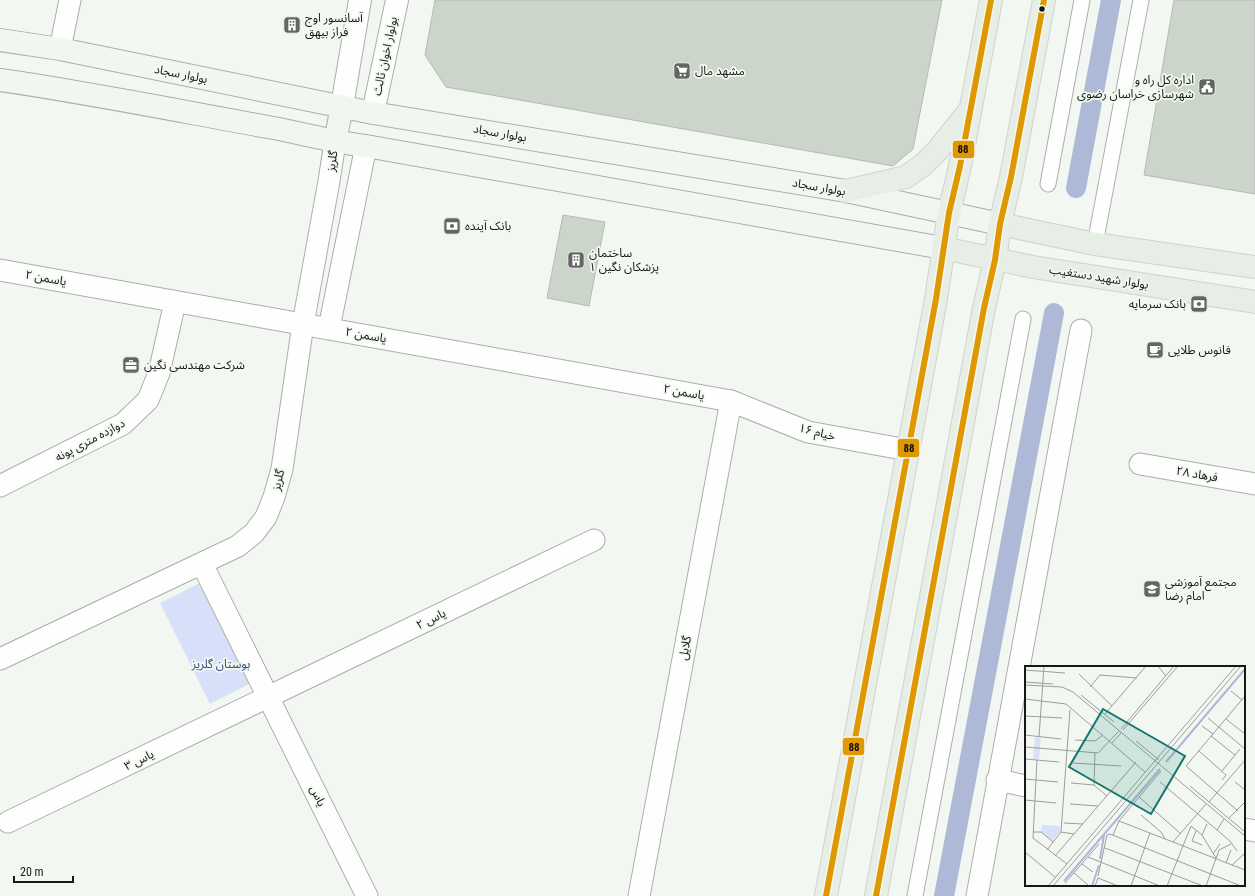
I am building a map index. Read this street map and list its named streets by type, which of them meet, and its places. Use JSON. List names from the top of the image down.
{
  "streets": {
    "main road": ["بولوار سجاد", "بولوار شهید دستغیب"],
    "street": [
      "بولوار اخوان ثالث",
      "گلریز",
      "یاسمن ۲",
      "خیام ۱۶",
      "دوازده متری پونه",
      "فرهاد ۲۸",
      "یاس ۲",
      "گلایل",
      "یاس ۳",
      "یاس"
    ]
  },
  "crossings": [
    ["بولوار اخوان ثالث", "بولوار سجاد"],
    ["گلریز", "یاسمن ۲"],
    ["گلریز", "یاس"],
    ["یاسمن ۲", "خیام ۱۶"],
    ["یاسمن ۲", "دوازده متری پونه"],
    ["یاسمن ۲", "گلایل"],
    ["خیام ۱۶", "گلایل"],
    ["یاس ۲", "یاس ۳"],
    ["یاس ۲", "یاس"],
    ["یاس ۳", "یاس"]
  ],
  "parks": ["بوستان گلریز"],
  "places": {
    "building": ["آسانسور اوج فراز بیهق", "ساختمان پزشکان نگین ۱"],
    "supermarket": ["مشهد مال"],
    "public building": ["اداره کل راه و شهرسازی خراسان رضوی"],
    "bank": ["بانک آینده", "بانک سرمایه"],
    "cafe": ["فانوس طلایی"],
    "office": ["شرکت مهندسی نگین"],
    "school or university": ["مجتمع آموزشی امام رضا"]
  },
  "lines": ["transit line 88"],
  "scale_bar": "20 m"
}
